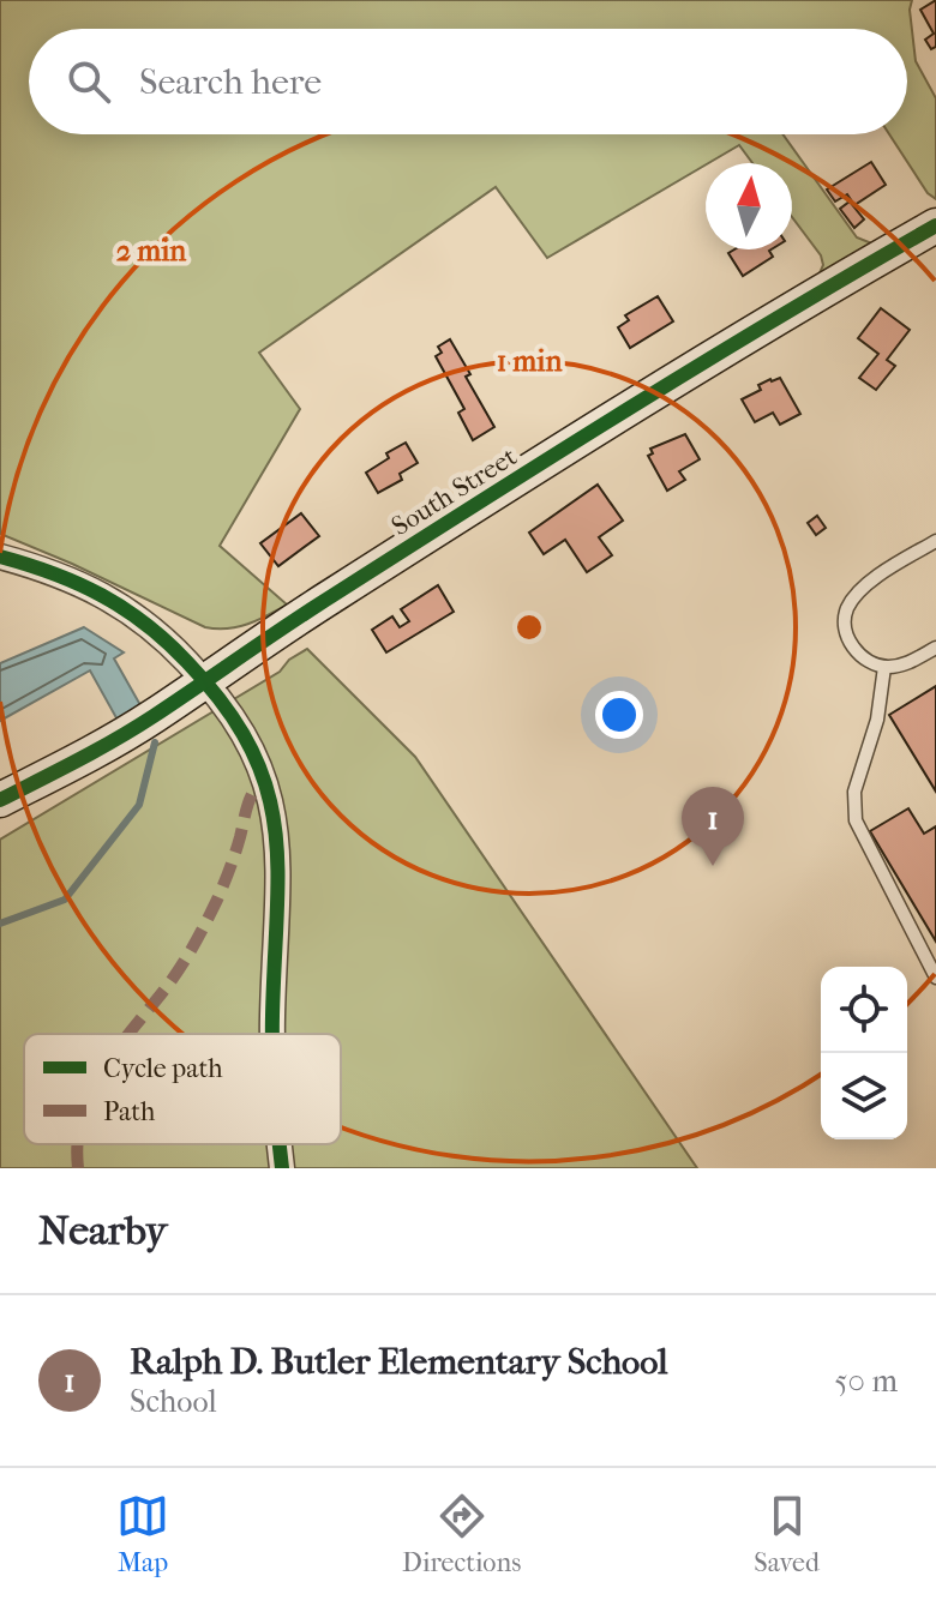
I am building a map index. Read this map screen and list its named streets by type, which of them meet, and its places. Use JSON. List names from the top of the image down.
{
  "streets": {
    "street": ["South Street"]
  },
  "legend": ["Cycle path", "Path"],
  "north": "top",
  "page": {
    "search": "Search here",
    "pins": "1",
    "heading": "Nearby",
    "list": [
      {
        "mark": "1",
        "name": "Ralph D. Butler Elementary School",
        "note": "School",
        "value": "50 m"
      }
    ],
    "nav": ["Map", "Directions", "Saved"]
  },
  "rings": ["2 min", "1 min"]
}
